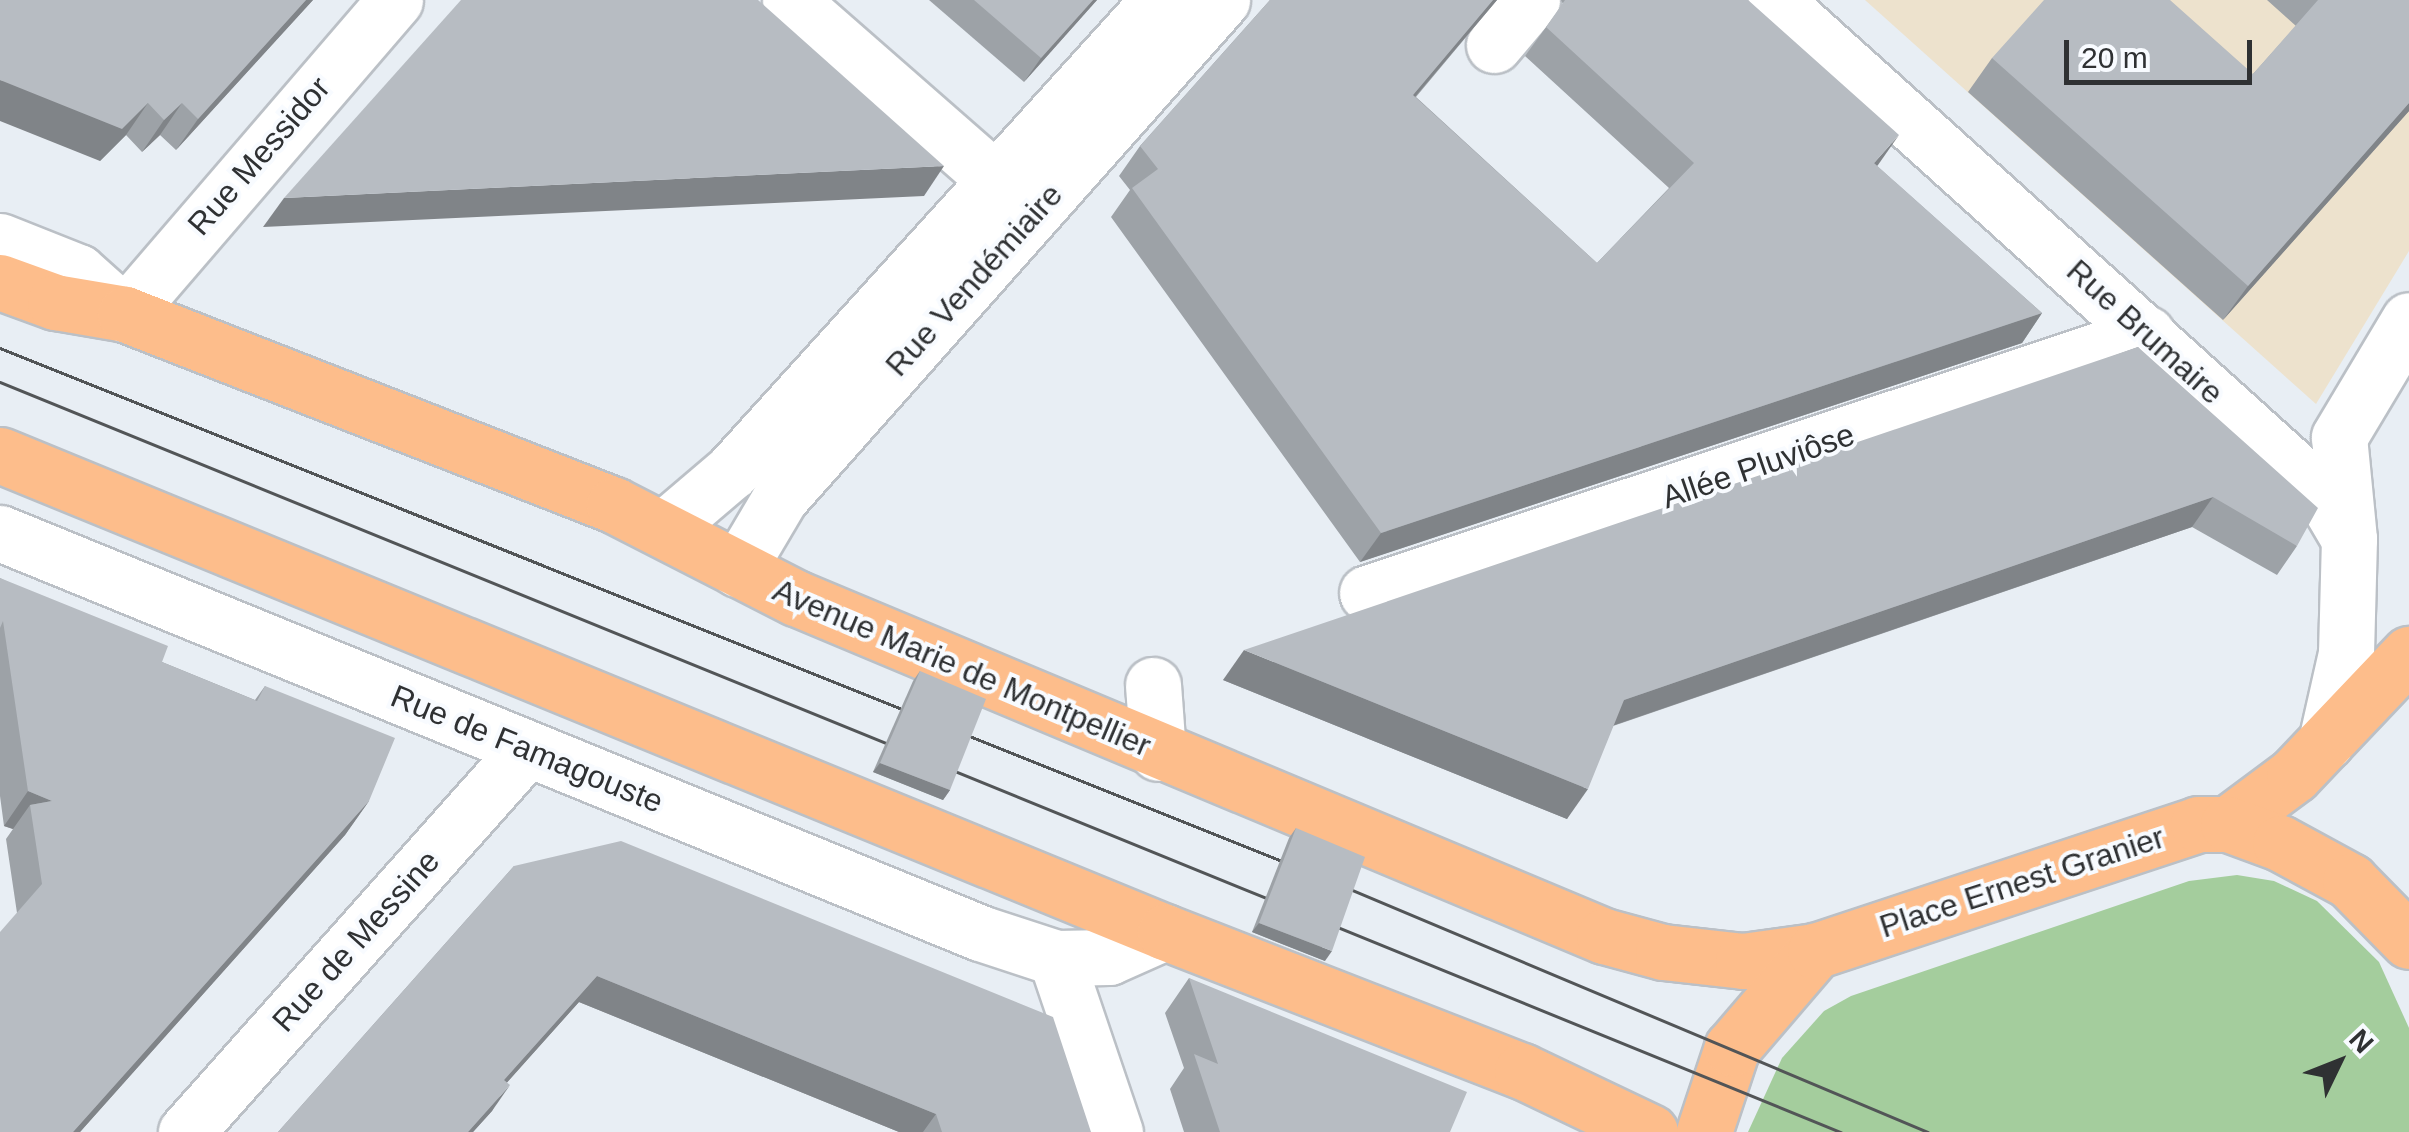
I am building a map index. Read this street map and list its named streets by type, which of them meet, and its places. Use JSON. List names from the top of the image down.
{
  "streets": {
    "main road": ["Avenue Marie de Montpellier", "Place Ernest Granier"],
    "street": [
      "Rue Messidor",
      "Rue Vendémiaire",
      "Rue Brumaire",
      "Allée Pluviôse",
      "Rue de Famagouste",
      "Rue de Messine"
    ]
  },
  "crossings": [
    ["Rue Messidor", "Avenue Marie de Montpellier"],
    ["Rue Vendémiaire", "Avenue Marie de Montpellier"],
    ["Rue Brumaire", "Allée Pluviôse"],
    ["Avenue Marie de Montpellier", "Place Ernest Granier"],
    ["Rue de Famagouste", "Rue de Messine"]
  ],
  "scale_bar": "20 m",
  "north": "top right"
}
